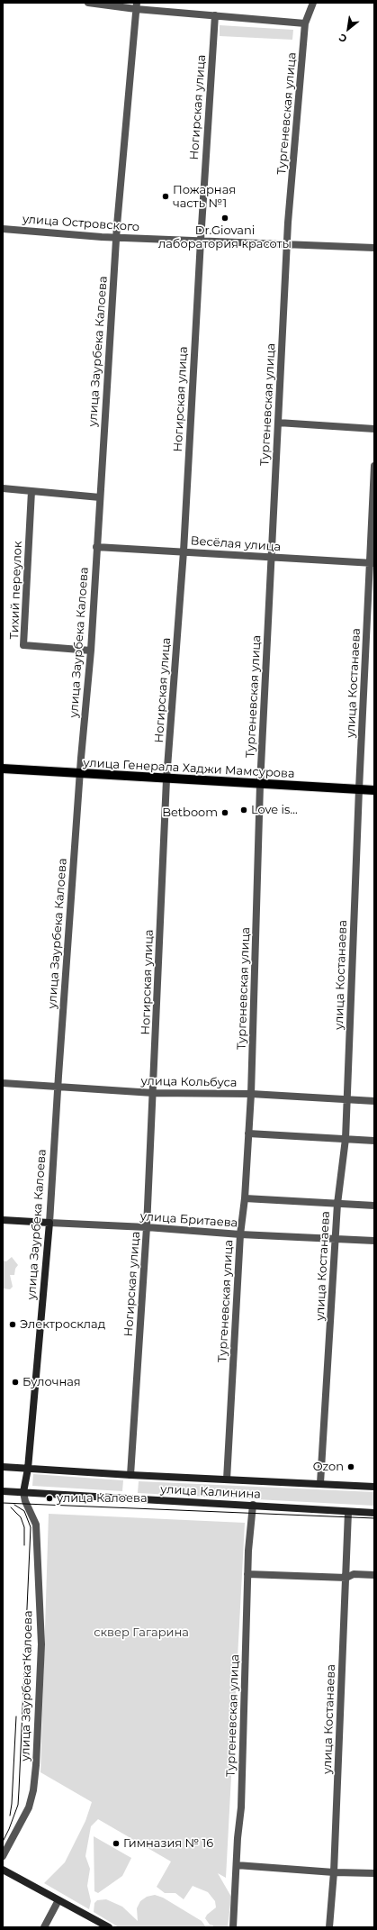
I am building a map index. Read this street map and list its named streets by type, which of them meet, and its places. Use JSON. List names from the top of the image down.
{
  "streets": {
    "main road": [
      "улица Заурбека Калоева",
      "улица Генерала Хаджи Мамсурова",
      "улица Бритаева",
      "улица Калинина"
    ],
    "street": [
      "Ногирская улица",
      "Тургеневская улица",
      "улица Островского",
      "Весёлая улица",
      "Тихий переулок",
      "улица Костанаева",
      "улица Кольбуса"
    ]
  },
  "crossings": [
    ["Ногирская улица", "улица Островского"],
    ["Ногирская улица", "Весёлая улица"],
    ["Ногирская улица", "улица Генерала Хаджи Мамсурова"],
    ["Ногирская улица", "улица Кольбуса"],
    ["Ногирская улица", "улица Бритаева"],
    ["Ногирская улица", "улица Калинина"],
    ["Тургеневская улица", "улица Островского"],
    ["Тургеневская улица", "Весёлая улица"],
    ["Тургеневская улица", "улица Генерала Хаджи Мамсурова"],
    ["Тургеневская улица", "улица Кольбуса"],
    ["Тургеневская улица", "улица Бритаева"],
    ["Тургеневская улица", "улица Калинина"],
    ["улица Островского", "улица Заурбека Калоева"],
    ["улица Заурбека Калоева", "Весёлая улица"],
    ["улица Заурбека Калоева", "Тихий переулок"],
    ["улица Заурбека Калоева", "улица Генерала Хаджи Мамсурова"],
    ["улица Заурбека Калоева", "улица Кольбуса"],
    ["улица Заурбека Калоева", "улица Бритаева"],
    ["улица Заурбека Калоева", "улица Калинина"],
    ["Весёлая улица", "улица Костанаева"],
    ["улица Костанаева", "улица Генерала Хаджи Мамсурова"],
    ["улица Костанаева", "улица Кольбуса"],
    ["улица Костанаева", "улица Бритаева"],
    ["улица Костанаева", "улица Калинина"]
  ],
  "parks": ["сквер Гагарина"],
  "places": [
    "Пожарная часть №1",
    "Dr.Giovani лаборатория красоты",
    "Love is...",
    "Betboom",
    "Электросклад",
    "Булочная",
    "Ozon",
    "улица Калоева",
    "Гимназия № 16"
  ],
  "north": "bottom left"
}
